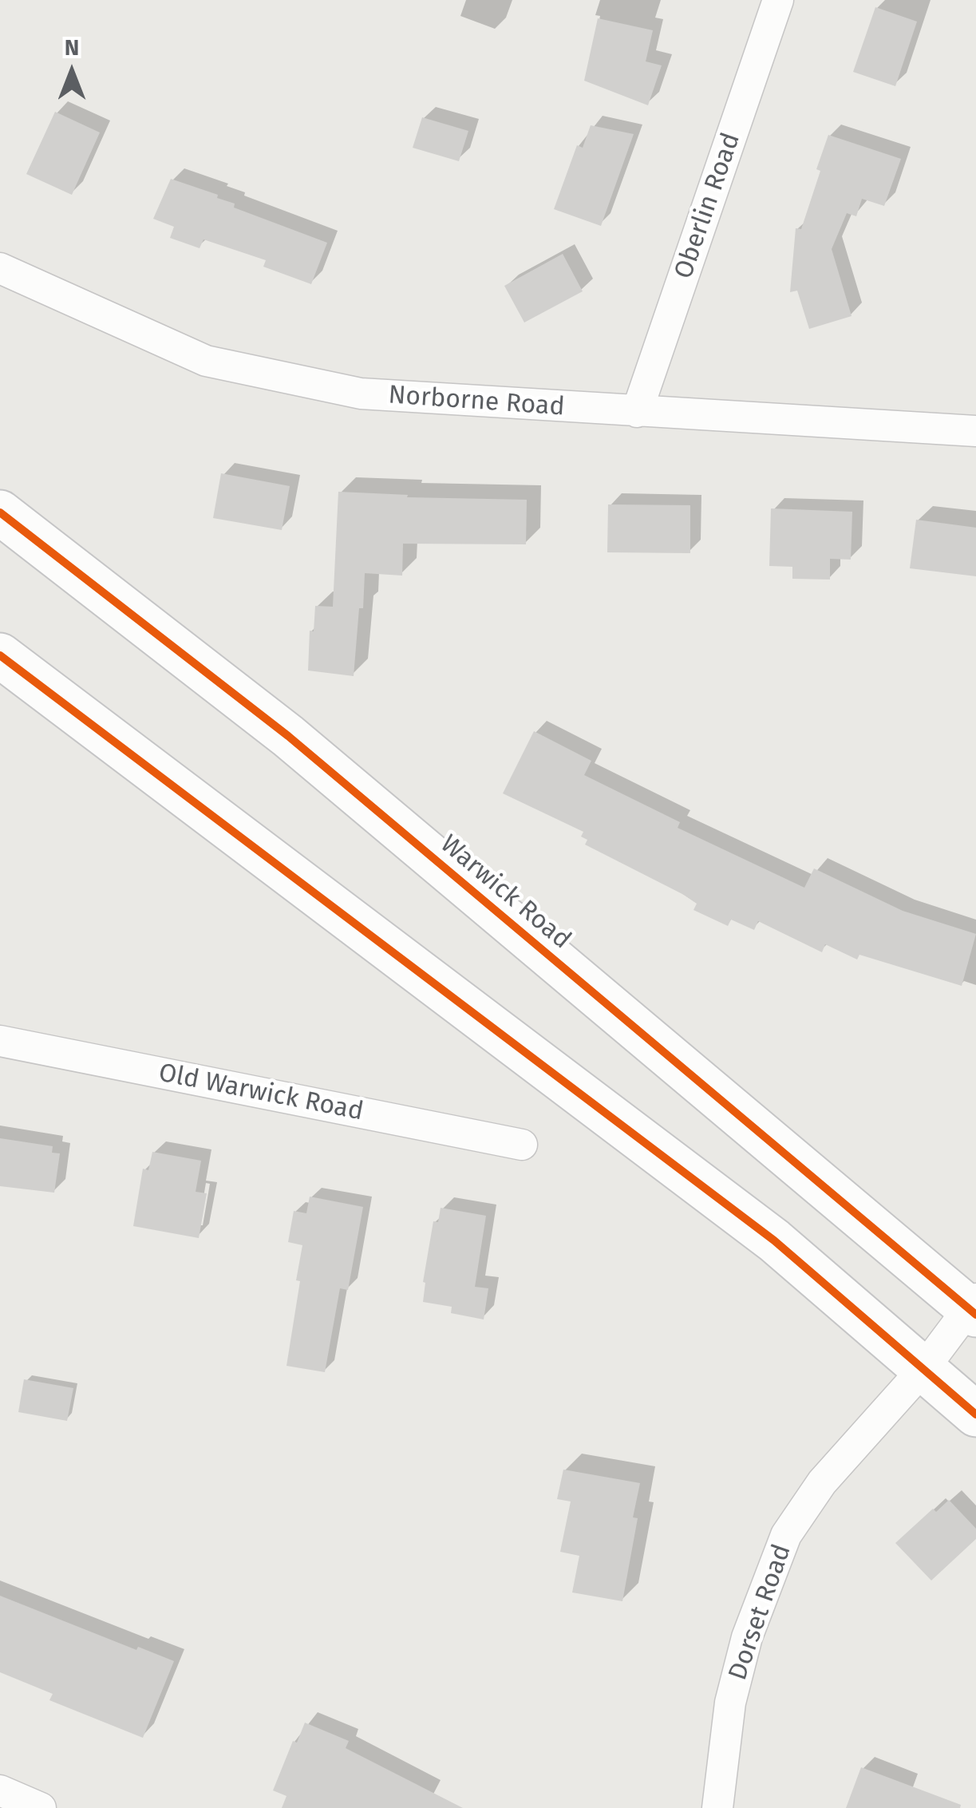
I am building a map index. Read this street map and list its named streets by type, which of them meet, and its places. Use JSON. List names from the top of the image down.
{
  "streets": {
    "main road": ["Warwick Road"],
    "street": [
      "Oberlin Road",
      "Norborne Road",
      "Old Warwick Road",
      "Dorset Road"
    ]
  },
  "crossings": [
    ["Oberlin Road", "Norborne Road"],
    ["Warwick Road", "Dorset Road"]
  ],
  "north": "top"
}
